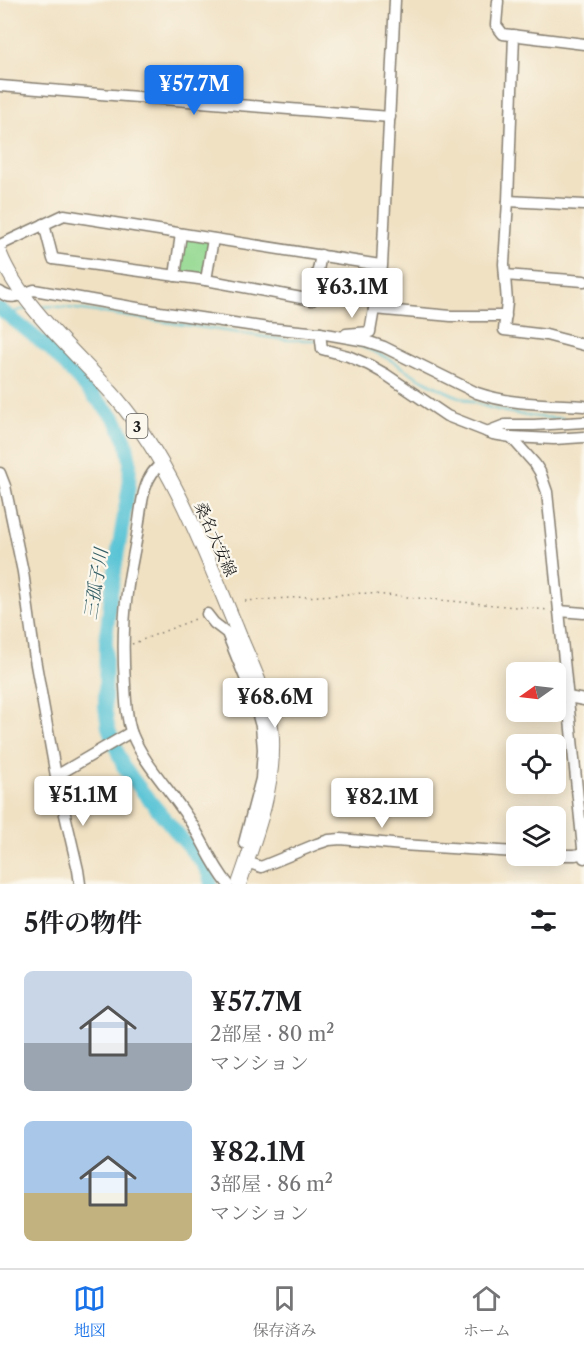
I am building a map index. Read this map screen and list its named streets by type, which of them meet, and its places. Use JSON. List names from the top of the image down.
{
  "streets": {
    "main road": ["3", "桑名大安線"]
  },
  "water": ["三孤子川"],
  "north": "left",
  "page": {
    "price": [
      "¥57.7M",
      "¥63.1M",
      "¥68.6M",
      "¥51.1M",
      "¥82.1M"
    ],
    "heading": "5件の物件",
    "list": [
      {
        "name": "¥57.7M",
        "note": "2部屋 · 80 m² · マンション"
      },
      {
        "name": "¥82.1M",
        "note": "3部屋 · 86 m² · マンション"
      }
    ],
    "tabs": ["地図", "保存済み", "ホーム"]
  }
}
